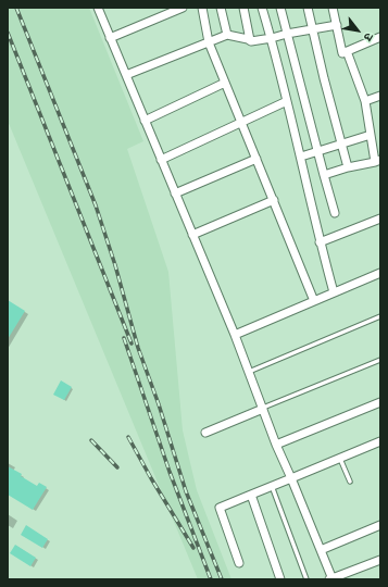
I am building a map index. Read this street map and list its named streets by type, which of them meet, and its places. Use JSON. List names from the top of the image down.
{
  "north": "bottom right"
}
